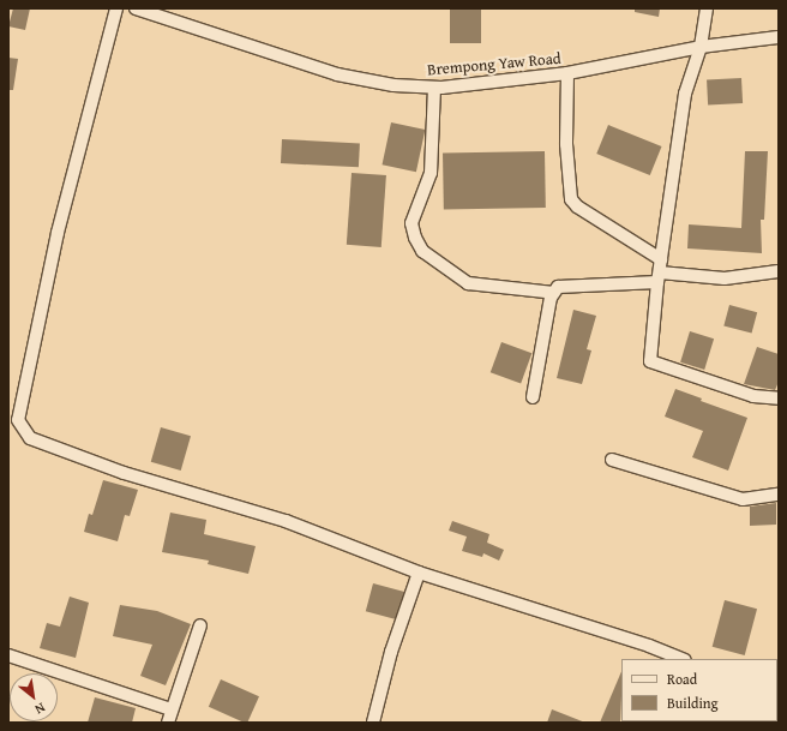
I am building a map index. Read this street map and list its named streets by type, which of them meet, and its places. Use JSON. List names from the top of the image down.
{
  "streets": {
    "street": ["Brempong Yaw Road"]
  },
  "legend": ["Road", "Building"],
  "north": "bottom right"
}
